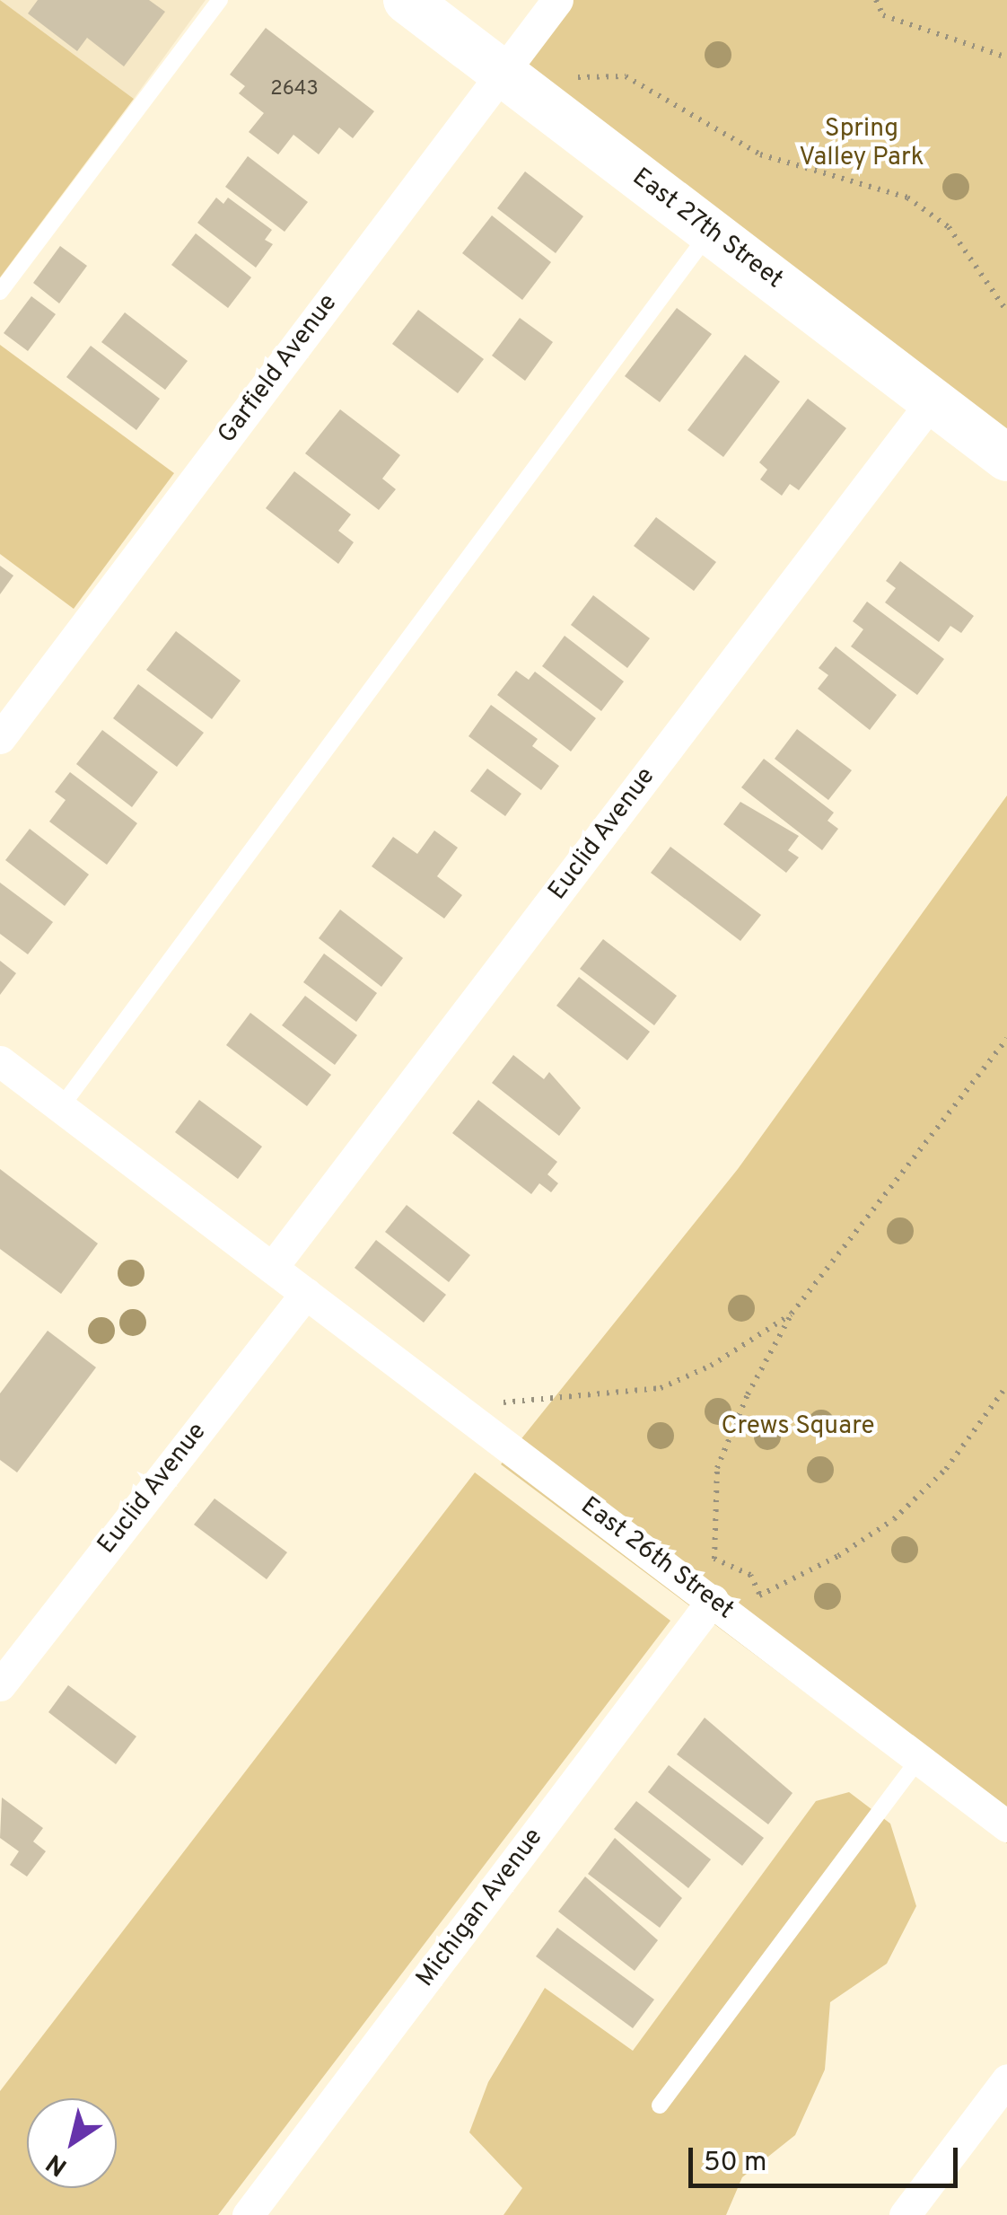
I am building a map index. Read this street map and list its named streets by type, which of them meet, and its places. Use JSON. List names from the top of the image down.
{
  "streets": {
    "main road": ["East 27th Street"],
    "street": [
      "Garfield Avenue",
      "Euclid Avenue",
      "East 26th Street",
      "Michigan Avenue"
    ]
  },
  "crossings": [
    ["East 27th Street", "Garfield Avenue"],
    ["East 27th Street", "Euclid Avenue"],
    ["Euclid Avenue", "East 26th Street"],
    ["East 26th Street", "Michigan Avenue"]
  ],
  "parks": ["Spring Valley Park", "Crews Square"],
  "house_numbers": ["2643"],
  "scale_bar": "50 m",
  "north": "bottom left"
}
